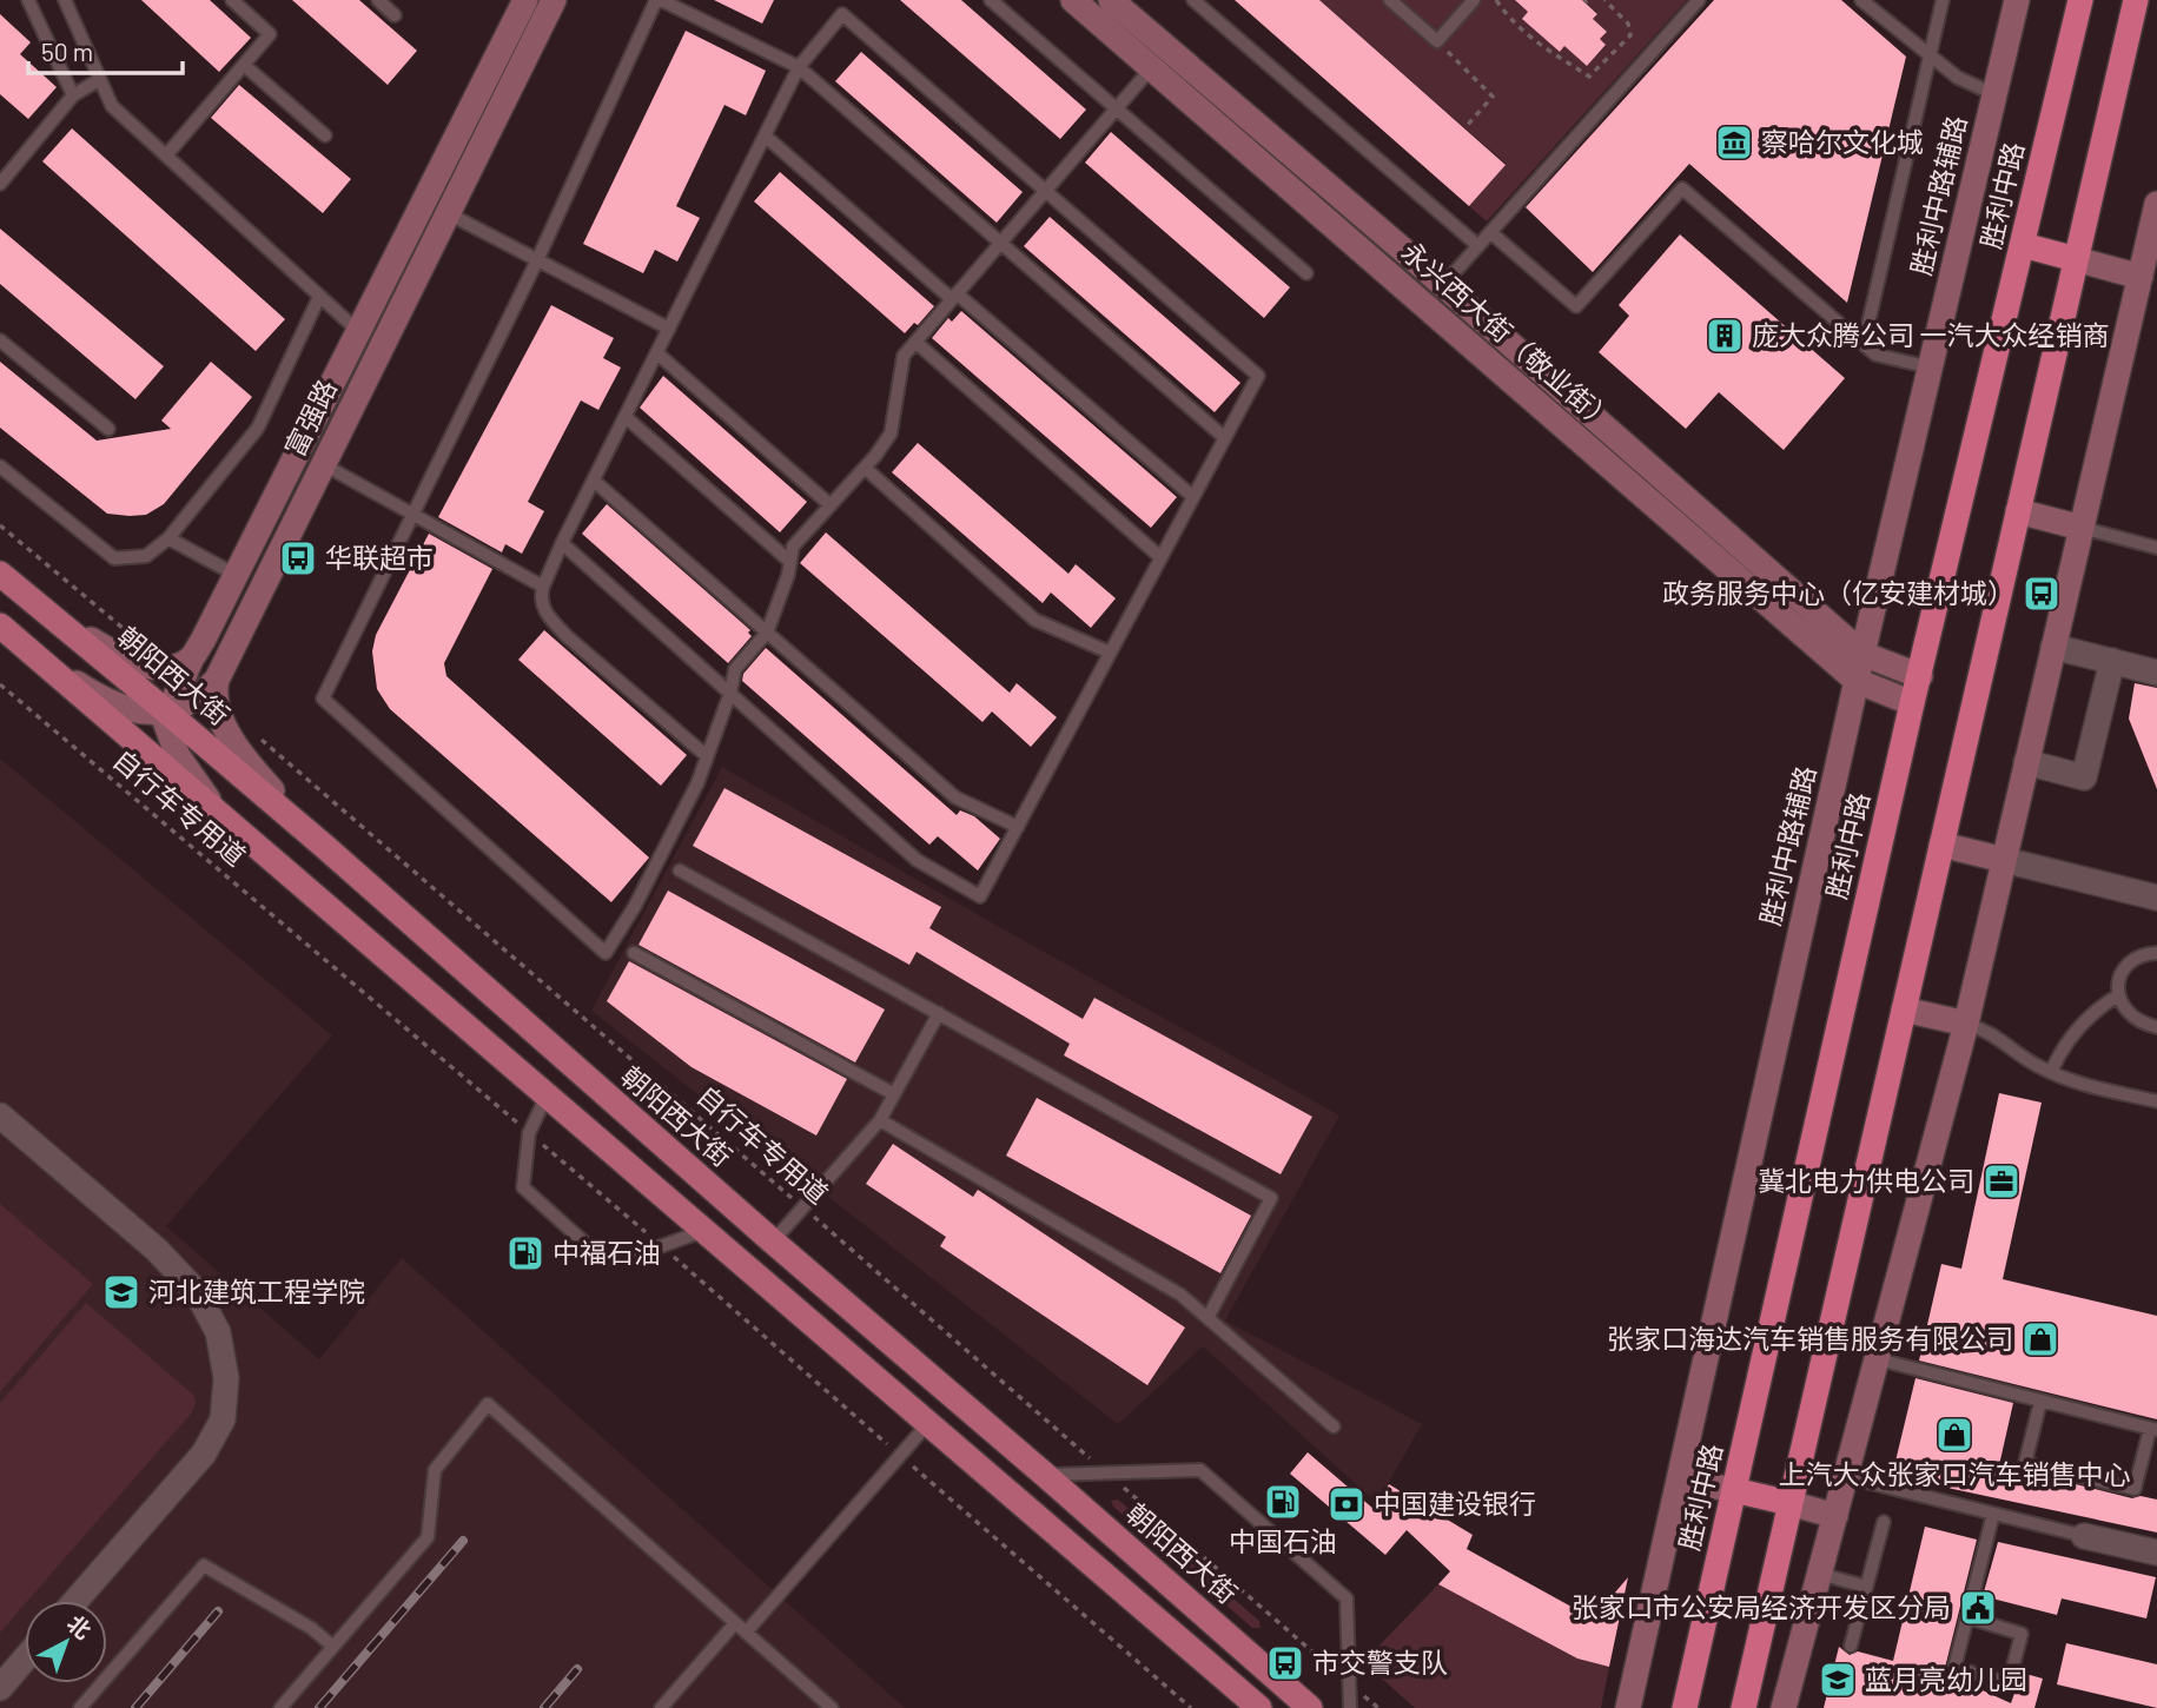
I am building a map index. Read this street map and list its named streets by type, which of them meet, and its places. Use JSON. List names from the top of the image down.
{
  "streets": {
    "highway": ["胜利中路"],
    "main road": [
      "胜利中路辅路",
      "永兴西大街（敬业街）",
      "富强路",
      "朝阳西大街"
    ],
    "path": ["自行车专用道"]
  },
  "crossings": [
    ["胜利中路辅路", "永兴西大街（敬业街）"],
    ["胜利中路", "永兴西大街（敬业街）"],
    ["富强路", "朝阳西大街"]
  ],
  "places": {
    "museum": ["察哈尔文化城"],
    "building": ["庞大众腾公司 一汽大众经销商"],
    "bus stop": ["华联超市", "政务服务中心（亿安建材城）", "市交警支队"],
    "office": ["冀北电力供电公司"],
    "fuel station": ["中福石油", "中国石油"],
    "school or university": ["河北建筑工程学院", "蓝月亮幼儿园"],
    "shop": ["张家口海达汽车销售服务有限公司", "上汽大众张家口汽车销售中心"],
    "bank": ["中国建设银行"],
    "public building": ["张家口市公安局经济开发区分局"]
  },
  "scale_bar": "50 m",
  "north": "top right"
}
